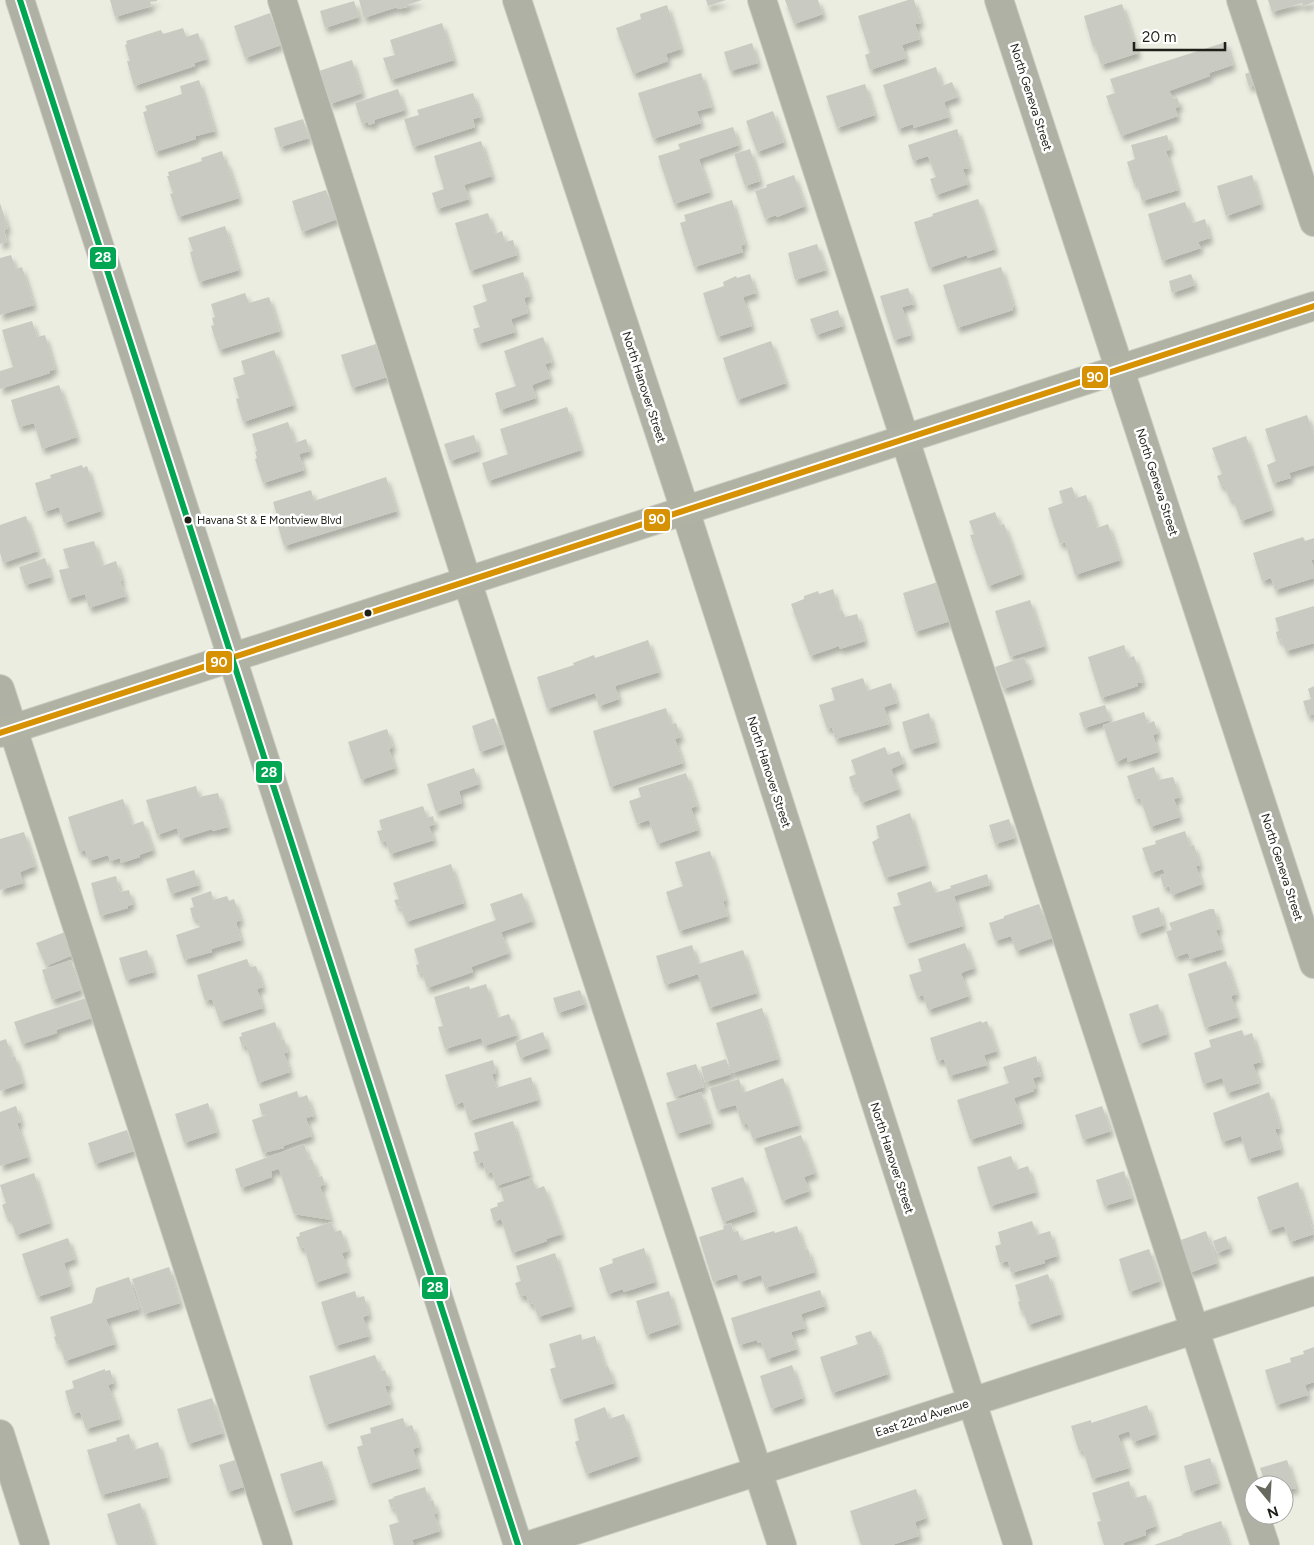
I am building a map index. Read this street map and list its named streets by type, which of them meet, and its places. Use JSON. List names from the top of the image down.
{
  "streets": {
    "street": ["North Geneva Street", "North Hanover Street", "East 22nd Avenue"]
  },
  "crossings": [
    ["North Hanover Street", "East 22nd Avenue"]
  ],
  "places": ["Havana St & E Montview Blvd"],
  "lines": ["transit line 28", "transit line 90"],
  "scale_bar": "20 m",
  "north": "bottom"
}
